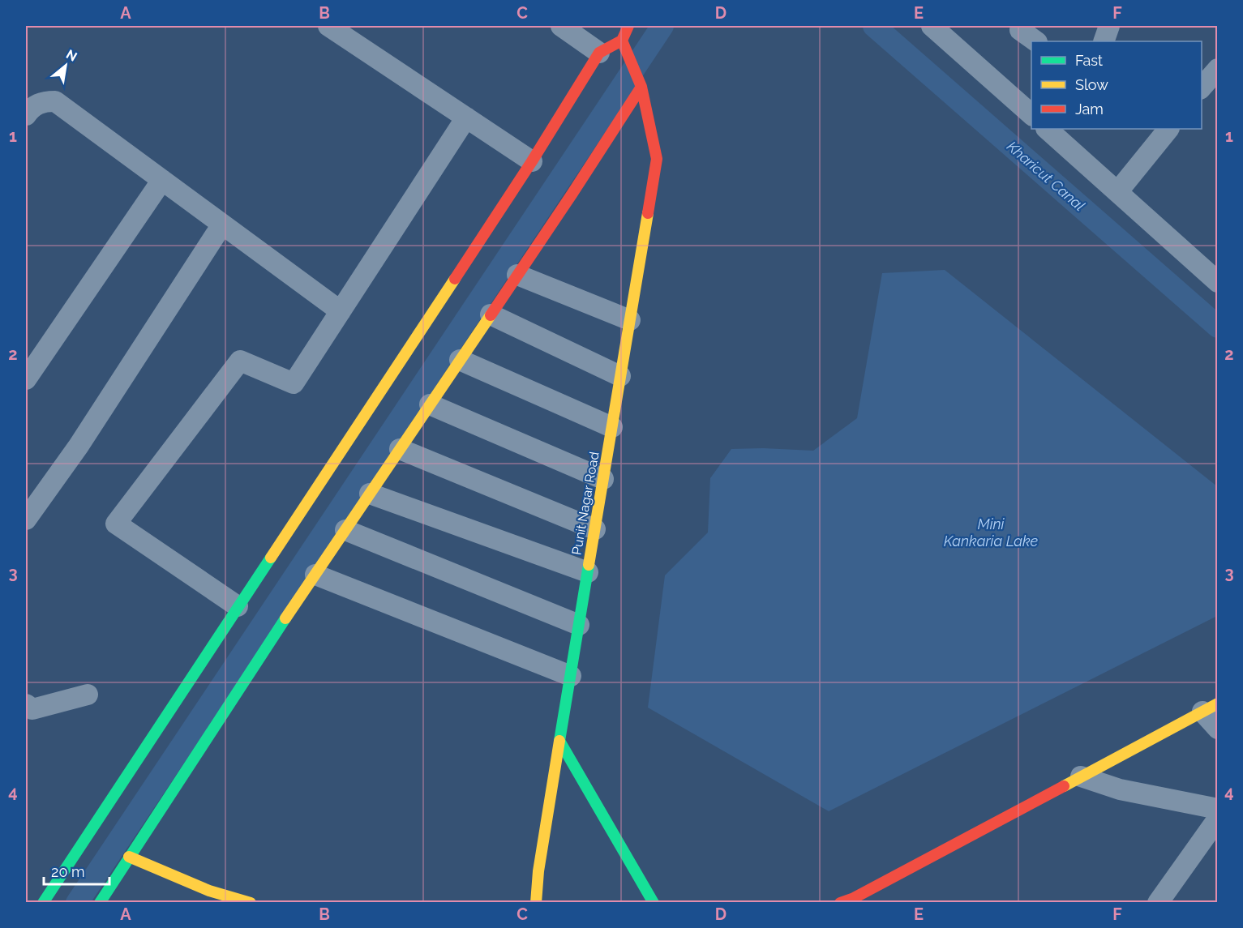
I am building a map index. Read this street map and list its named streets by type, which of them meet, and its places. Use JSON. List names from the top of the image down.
{
  "streets": {
    "street": ["Punit Nagar Road"]
  },
  "water": ["Kharicut Canal", "Mini Kankaria Lake"],
  "legend": ["Fast", "Slow", "Jam"],
  "scale_bar": "20 m",
  "north": "top right",
  "grid": {
    "columns": [
      "A",
      "B",
      "C",
      "D",
      "E",
      "F"
    ],
    "rows": [
      "1",
      "2",
      "3",
      "4"
    ]
  }
}
